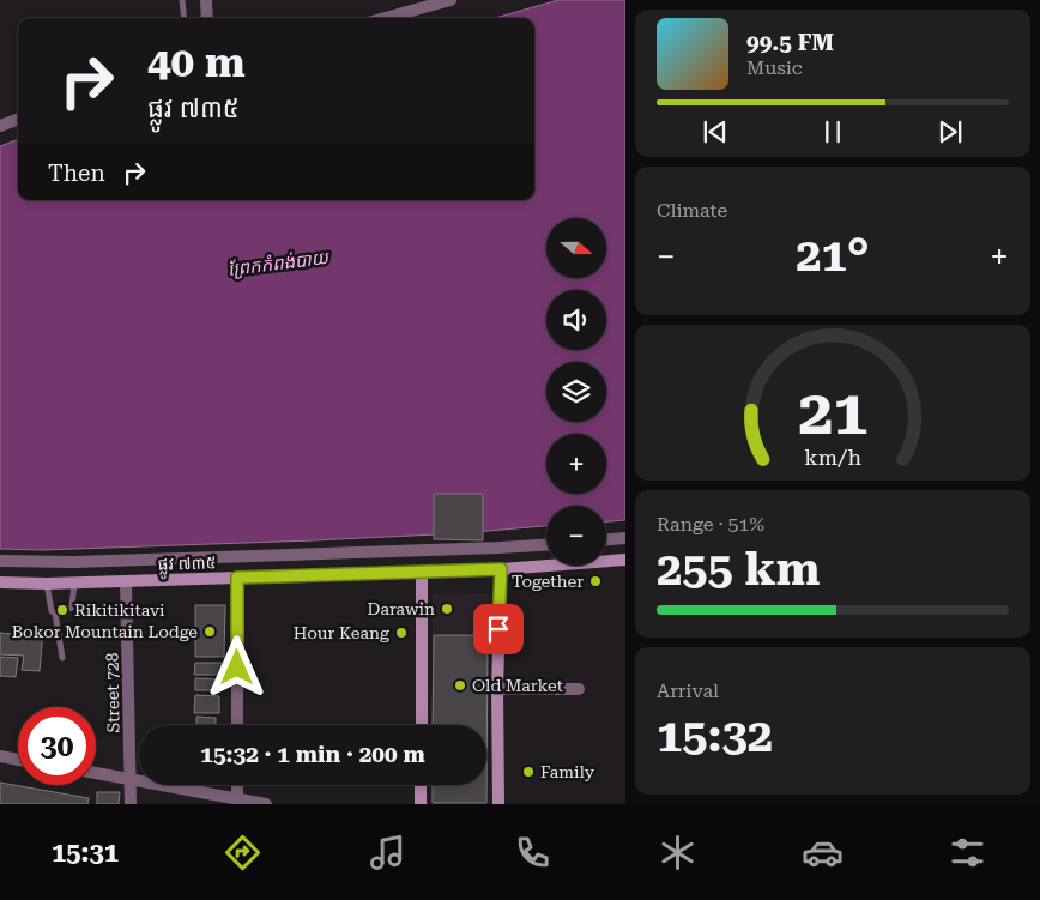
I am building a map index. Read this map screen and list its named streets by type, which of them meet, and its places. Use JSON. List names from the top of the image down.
{
  "streets": {
    "street": ["ផ្លូវ ៧៣៥", "Street 728"]
  },
  "crossings": [
    ["ផ្លូវ ៧៣៥", "Street 728"]
  ],
  "water": ["ព្រែកកំពង់បាយ"],
  "places": [
    "Together",
    "Darawin",
    "Rikitikitavi",
    "Bokor Mountain Lodge",
    "Hour Keang",
    "Old Market",
    "Family"
  ],
  "north": "right",
  "page": {
    "turn": ["40 m", "ផ្លូវ ៧៣៥"],
    "song": ["99.5 FM", "Music"],
    "then": "Then",
    "tile": [
      "Climate",
      ["Range · 51%", "255 km"],
      ["Arrival", "15:32"]
    ],
    "map_buttons": ["+", "−"],
    "heat": ["−", "21°", "+"],
    "limit": "30",
    "trip": "15:32 · 1 min · 200 m",
    "tabs": "15:31",
    "gauge": ["21", "km/h"]
  }
}
